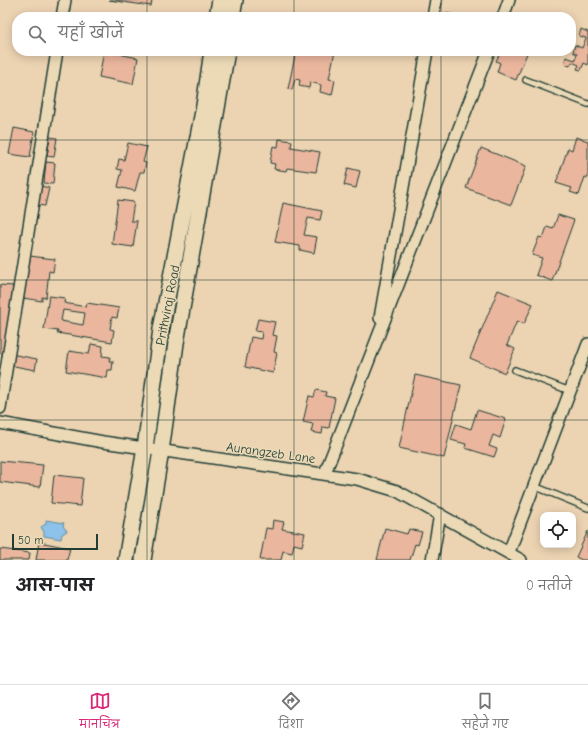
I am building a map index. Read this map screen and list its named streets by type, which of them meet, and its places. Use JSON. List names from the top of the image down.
{
  "streets": {
    "main road": ["Prithviraj Road"],
    "street": ["Aurangzeb Lane"]
  },
  "crossings": [
    ["Prithviraj Road", "Aurangzeb Lane"]
  ],
  "scale_bar": "50 m",
  "page": {
    "search": "यहाँ खोजें",
    "scale": "50 m",
    "heading": ["आस-पास", "0 नतीजे"],
    "nav": ["मानचित्र", "दिशा", "सहेजे गए"]
  }
}
